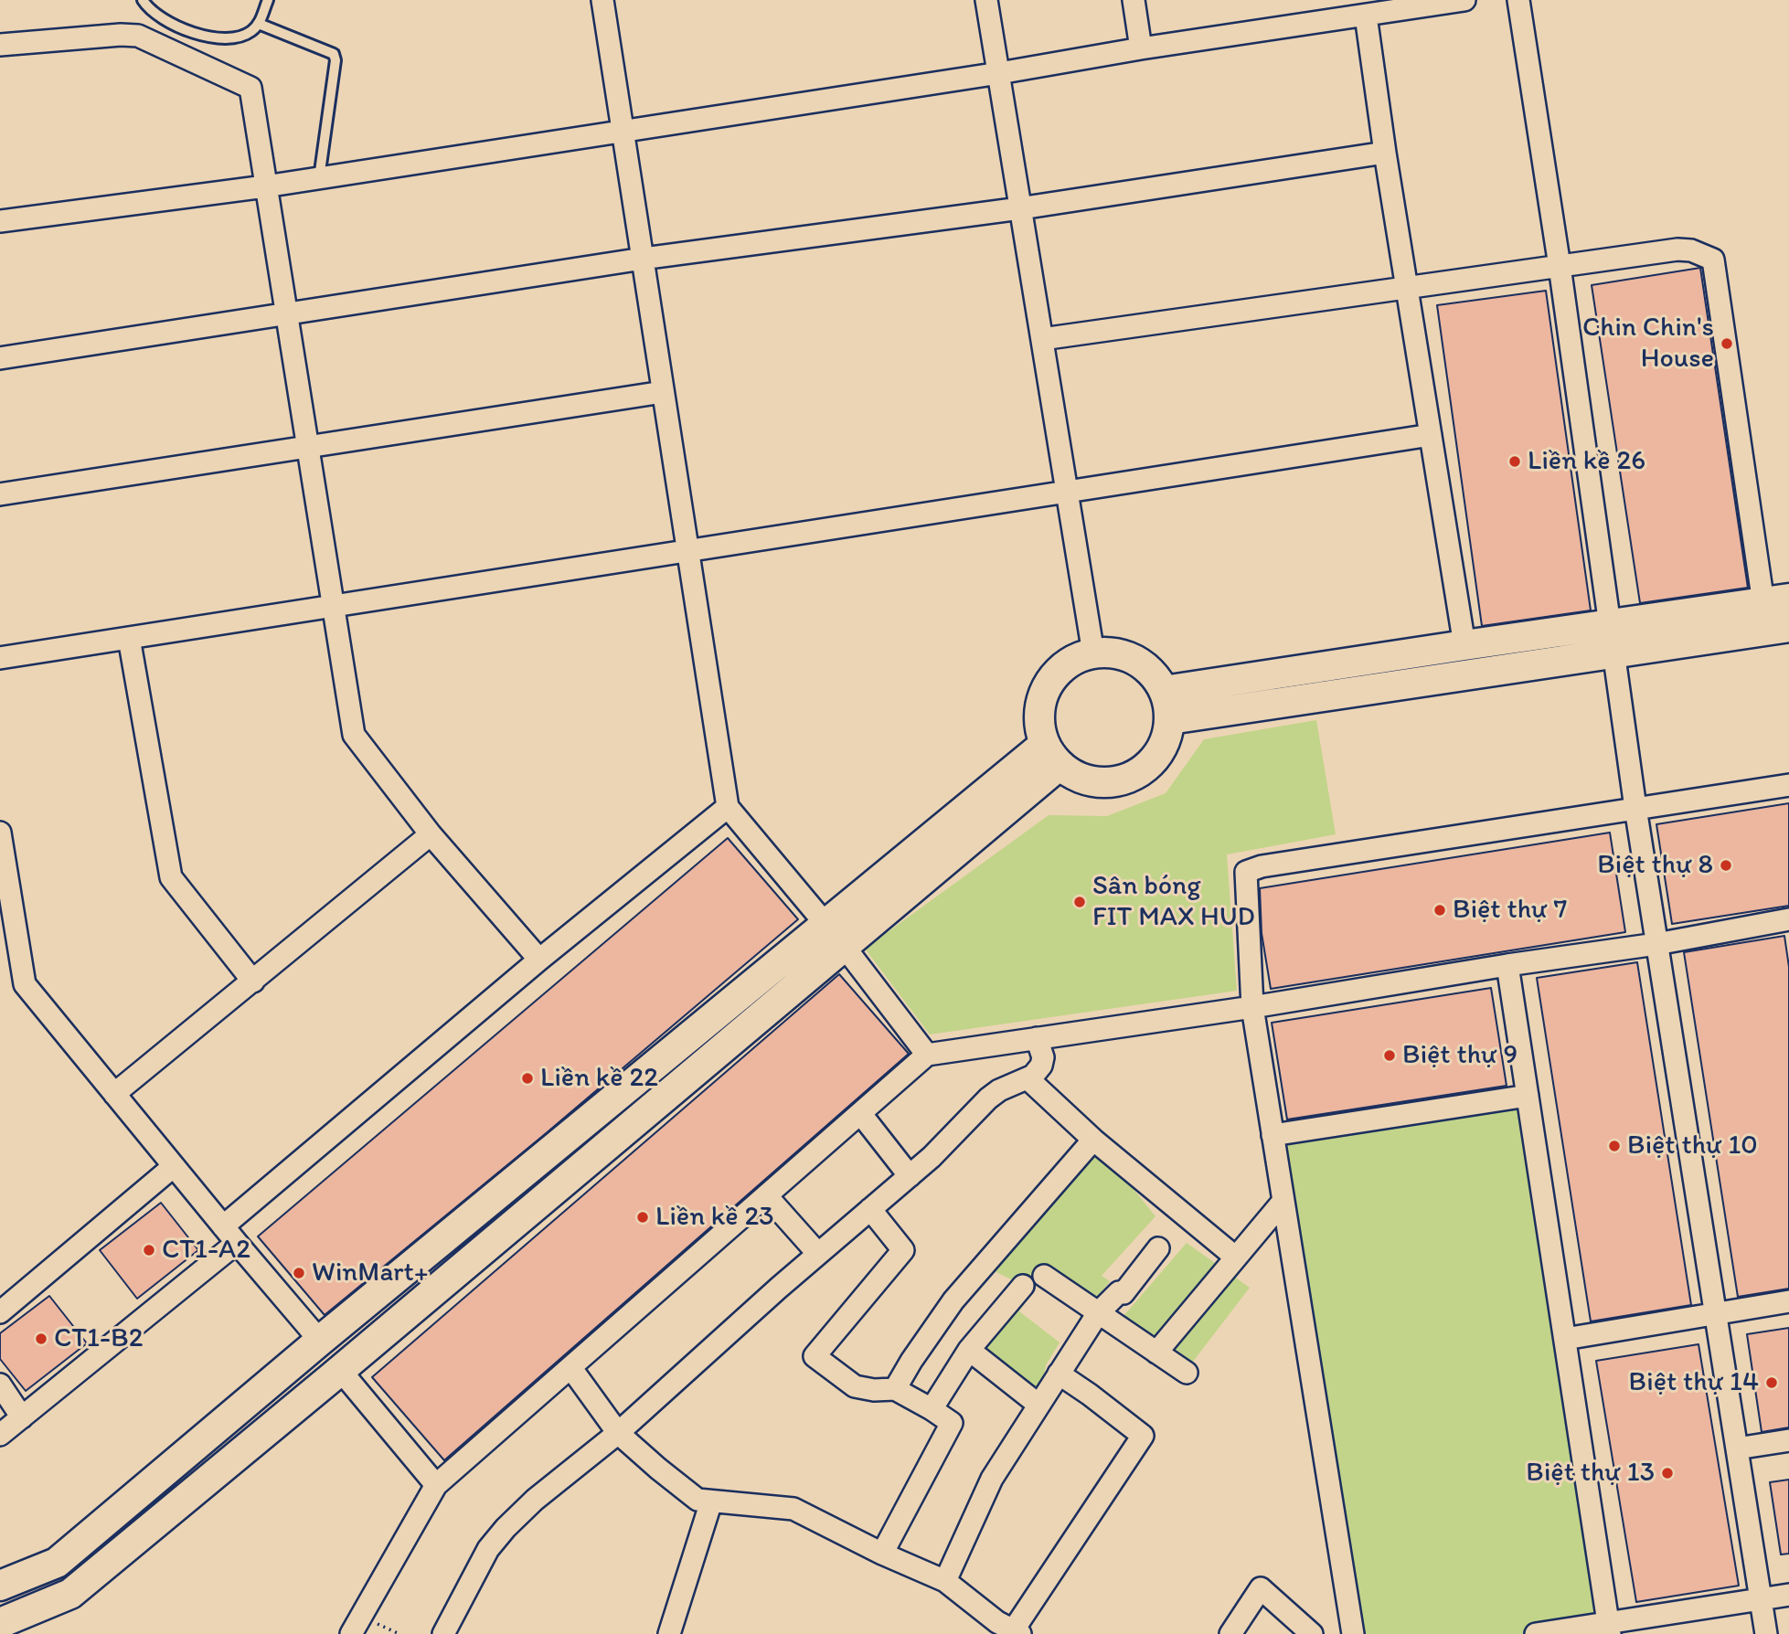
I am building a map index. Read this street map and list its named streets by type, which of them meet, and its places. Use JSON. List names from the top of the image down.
{
  "places": [
    "Chin Chin's House",
    "Liền kề 26",
    "Biệt thự 8",
    "Sân bóng FIT MAX HUD",
    "Biệt thự 7",
    "Biệt thự 9",
    "Liền kề 22",
    "Biệt thự 10",
    "Liền kề 23",
    "CT1-A2",
    "WinMart+",
    "CT1-B2",
    "Biệt thự 14",
    "Biệt thự 13"
  ]
}
